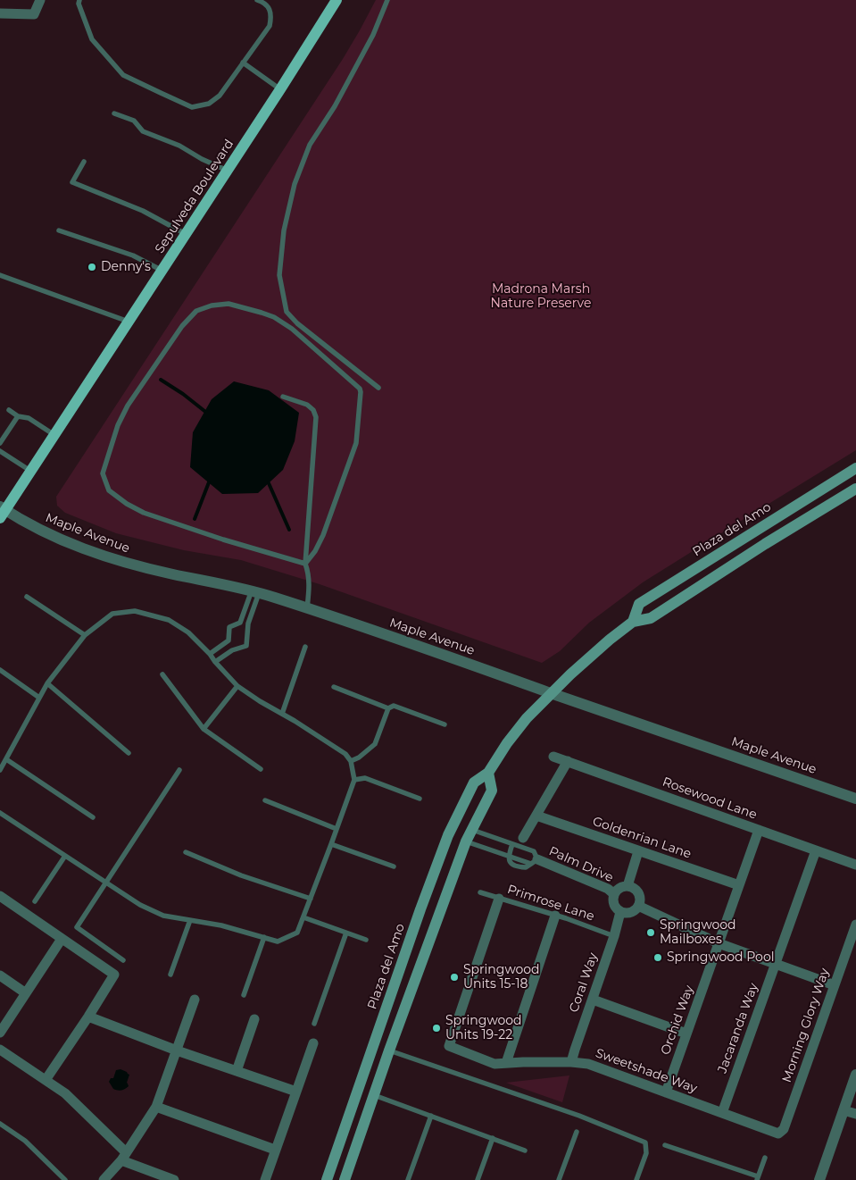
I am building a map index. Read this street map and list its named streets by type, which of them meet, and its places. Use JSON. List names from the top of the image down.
{
  "streets": {
    "main road": ["Sepulveda Boulevard", "Plaza del Amo"],
    "street": [
      "Maple Avenue",
      "Rosewood Lane",
      "Goldenrian Lane",
      "Palm Drive",
      "Coral Way",
      "Orchid Way",
      "Morning Glory Way",
      "Jacaranda Way",
      "Sweetshade Way"
    ],
    "lane": ["Primrose Lane"]
  },
  "crossings": [
    ["Sepulveda Boulevard", "Maple Avenue"],
    ["Plaza del Amo", "Maple Avenue"],
    ["Rosewood Lane", "Orchid Way"],
    ["Rosewood Lane", "Jacaranda Way"],
    ["Goldenrian Lane", "Orchid Way"],
    ["Palm Drive", "Coral Way"],
    ["Primrose Lane", "Coral Way"],
    ["Primrose Lane", "Sweetshade Way"],
    ["Coral Way", "Sweetshade Way"],
    ["Orchid Way", "Sweetshade Way"],
    ["Morning Glory Way", "Sweetshade Way"],
    ["Jacaranda Way", "Sweetshade Way"]
  ],
  "parks": ["Madrona Marsh Nature Preserve"],
  "places": [
    "Denny's",
    "Springwood Mailboxes",
    "Springwood Pool",
    "Springwood Units 15-18",
    "Springwood Units 19-22"
  ]
}
